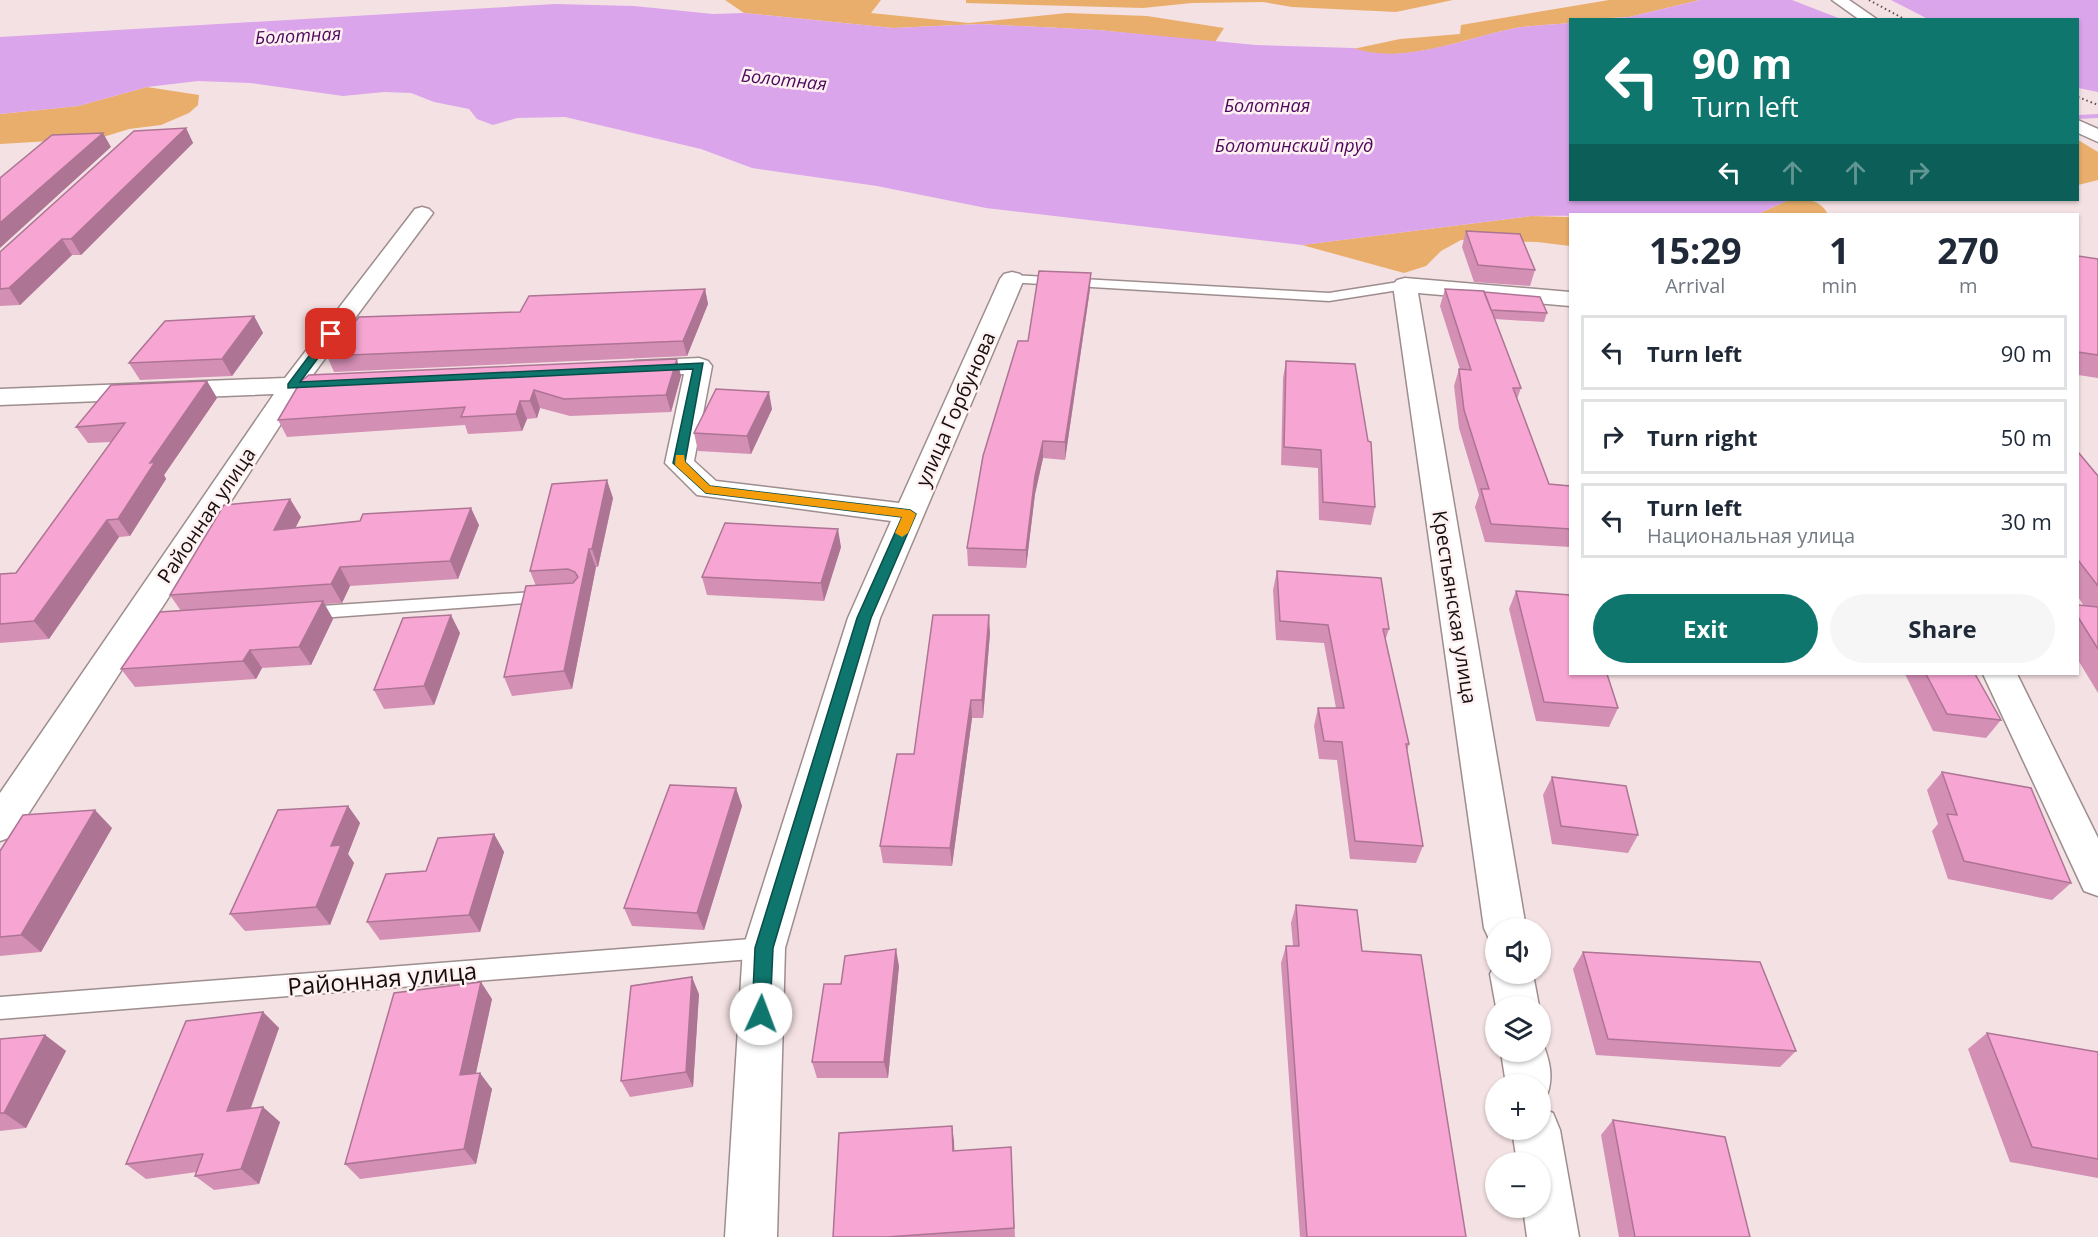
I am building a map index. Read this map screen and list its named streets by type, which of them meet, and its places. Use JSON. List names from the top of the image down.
{
  "streets": {
    "street": ["улица Горбунова", "Районная улица", "Крестьянская улица"]
  },
  "crossings": [
    ["улица Горбунова", "Районная улица"]
  ],
  "water": ["Болотная", "Болотинский пруд"],
  "page": {
    "turn": ["90 m", "Turn left"],
    "eta": [
      "15:29",
      "Arrival",
      "1",
      "min",
      "270",
      "m"
    ],
    "list": [
      {
        "name": "Turn left",
        "value": "90 m"
      },
      {
        "name": "Turn right",
        "value": "50 m"
      },
      {
        "name": "Turn left",
        "note": "Национальная улица",
        "value": "30 m"
      }
    ],
    "buttons": ["Exit", "Share"],
    "map_buttons": ["+", "−"]
  }
}
